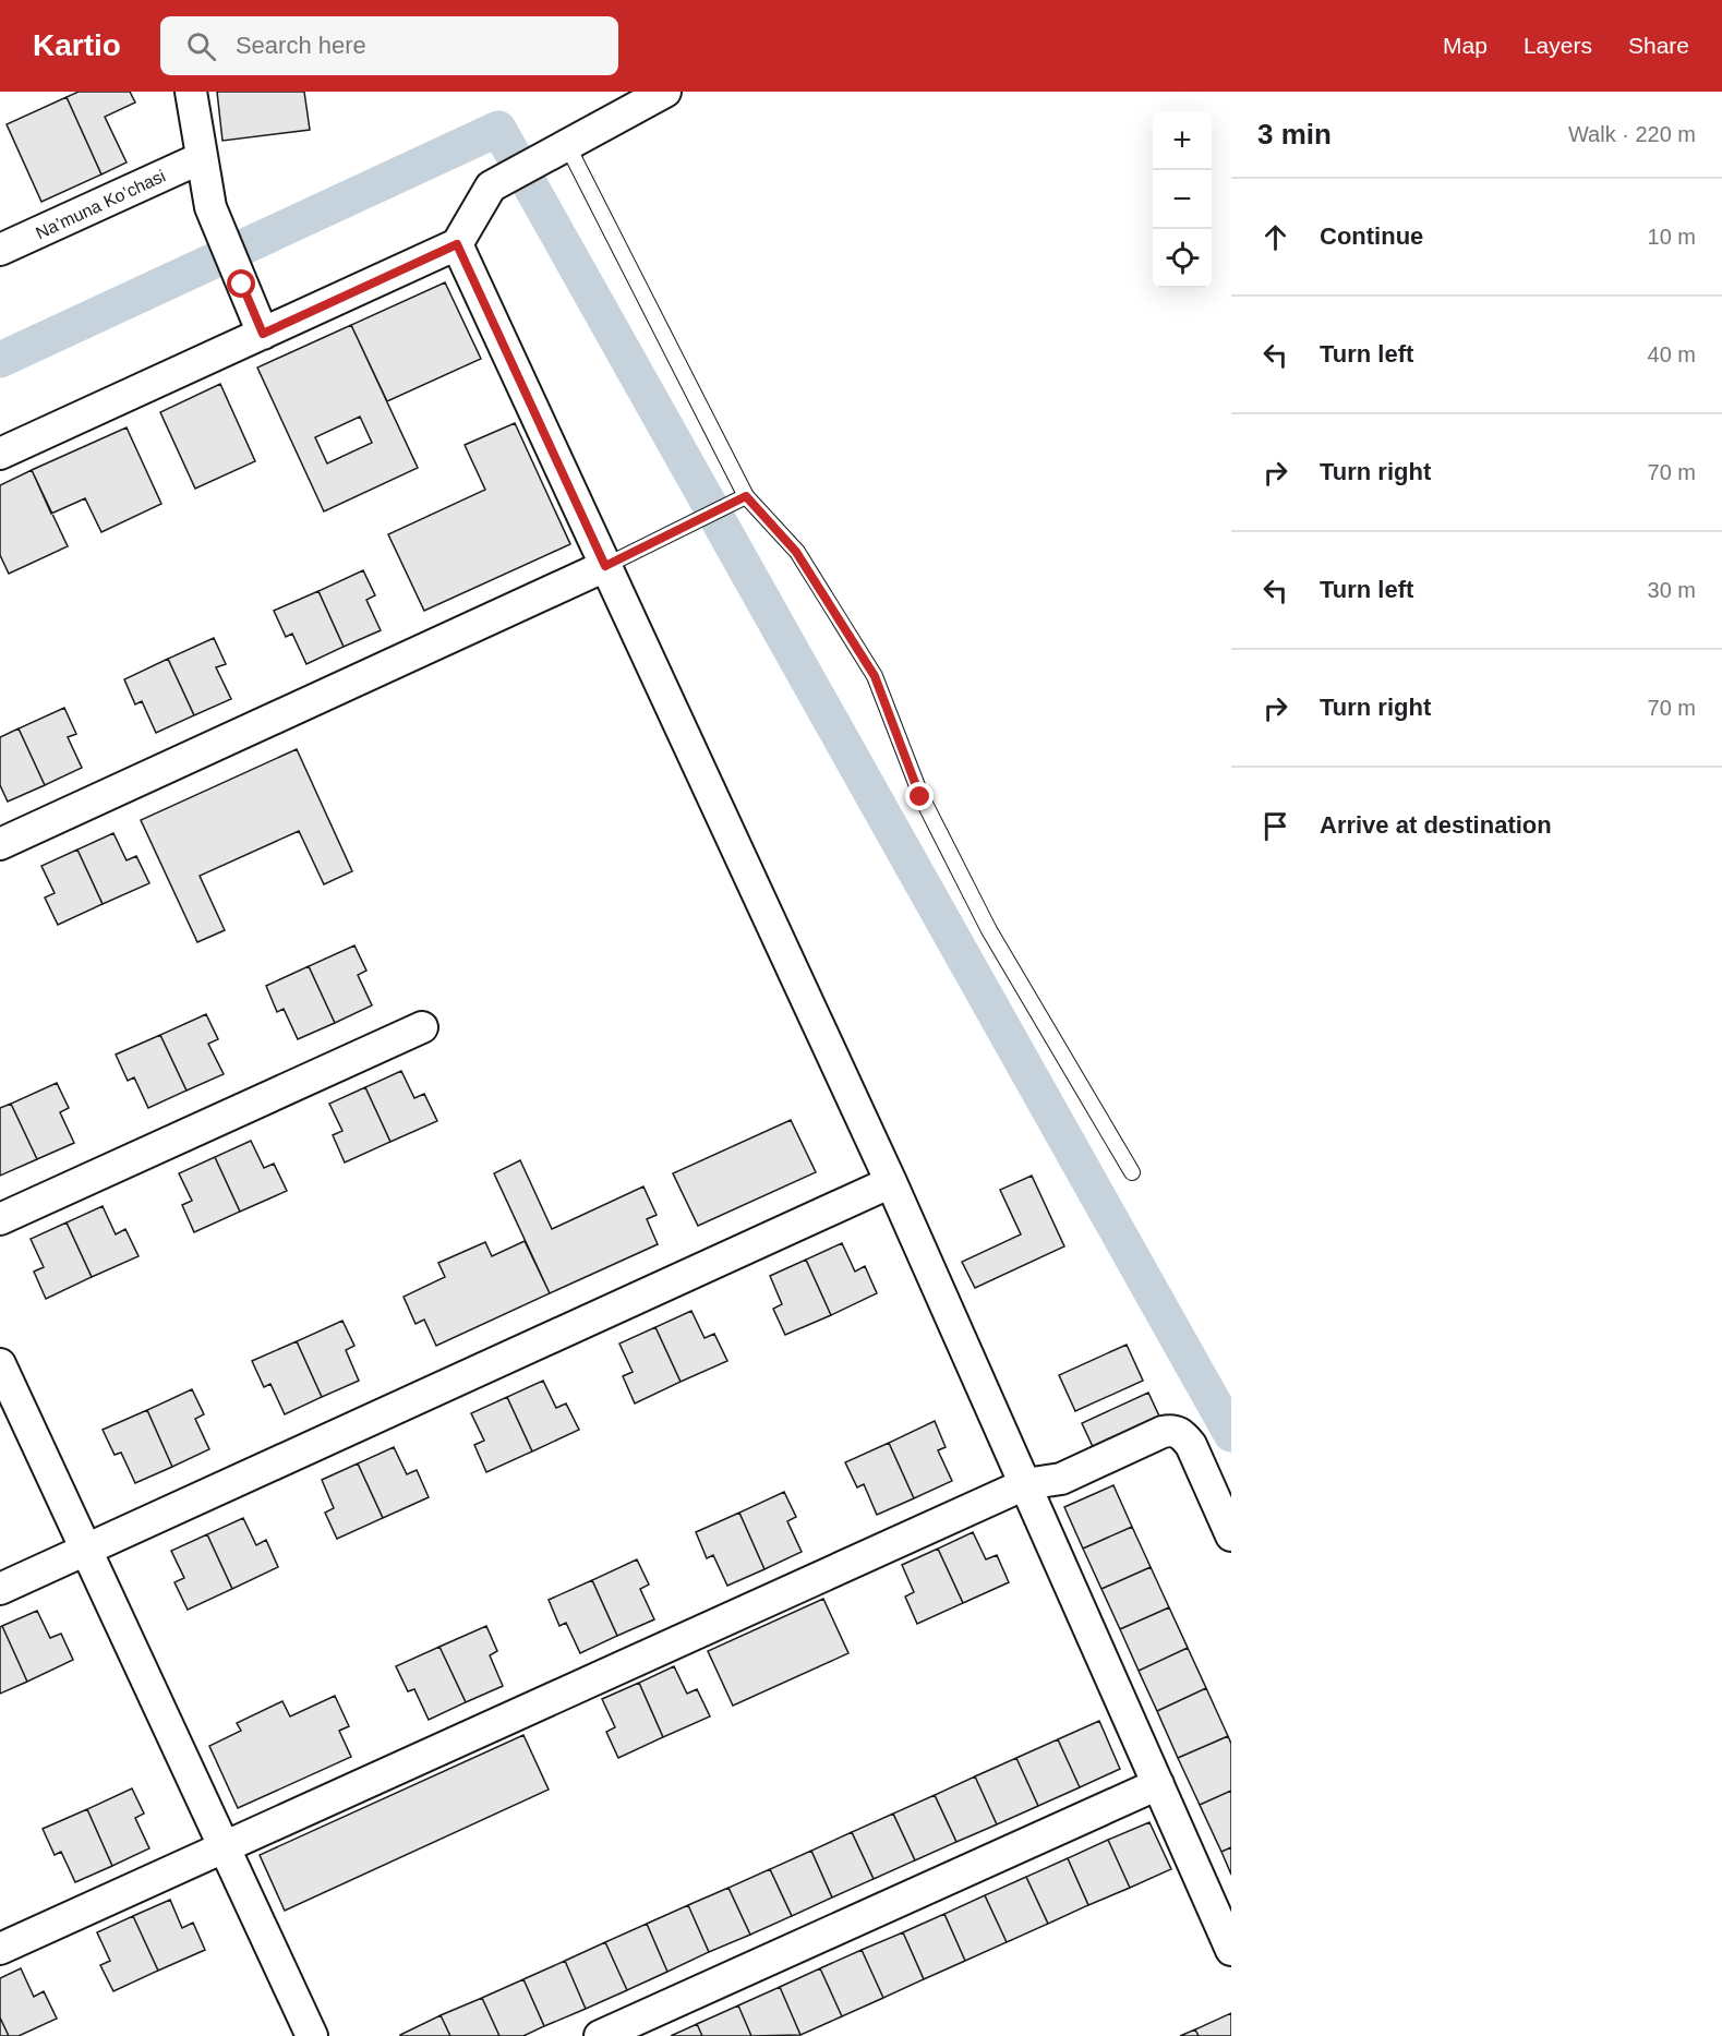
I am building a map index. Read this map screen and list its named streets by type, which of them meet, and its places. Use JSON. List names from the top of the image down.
{
  "streets": {
    "street": ["Na’muna Ko’chasi"]
  },
  "page": {
    "header": "Kartio",
    "search": "Search here",
    "nav": ["Map", "Layers", "Share"],
    "heading": ["3 min", "Walk · 220 m"],
    "map_buttons": ["+", "−"],
    "list": [
      ["Continue", "10 m"],
      ["Turn left", "40 m"],
      ["Turn right", "70 m"],
      ["Turn left", "30 m"],
      ["Turn right", "70 m"],
      "Arrive at destination"
    ]
  }
}
